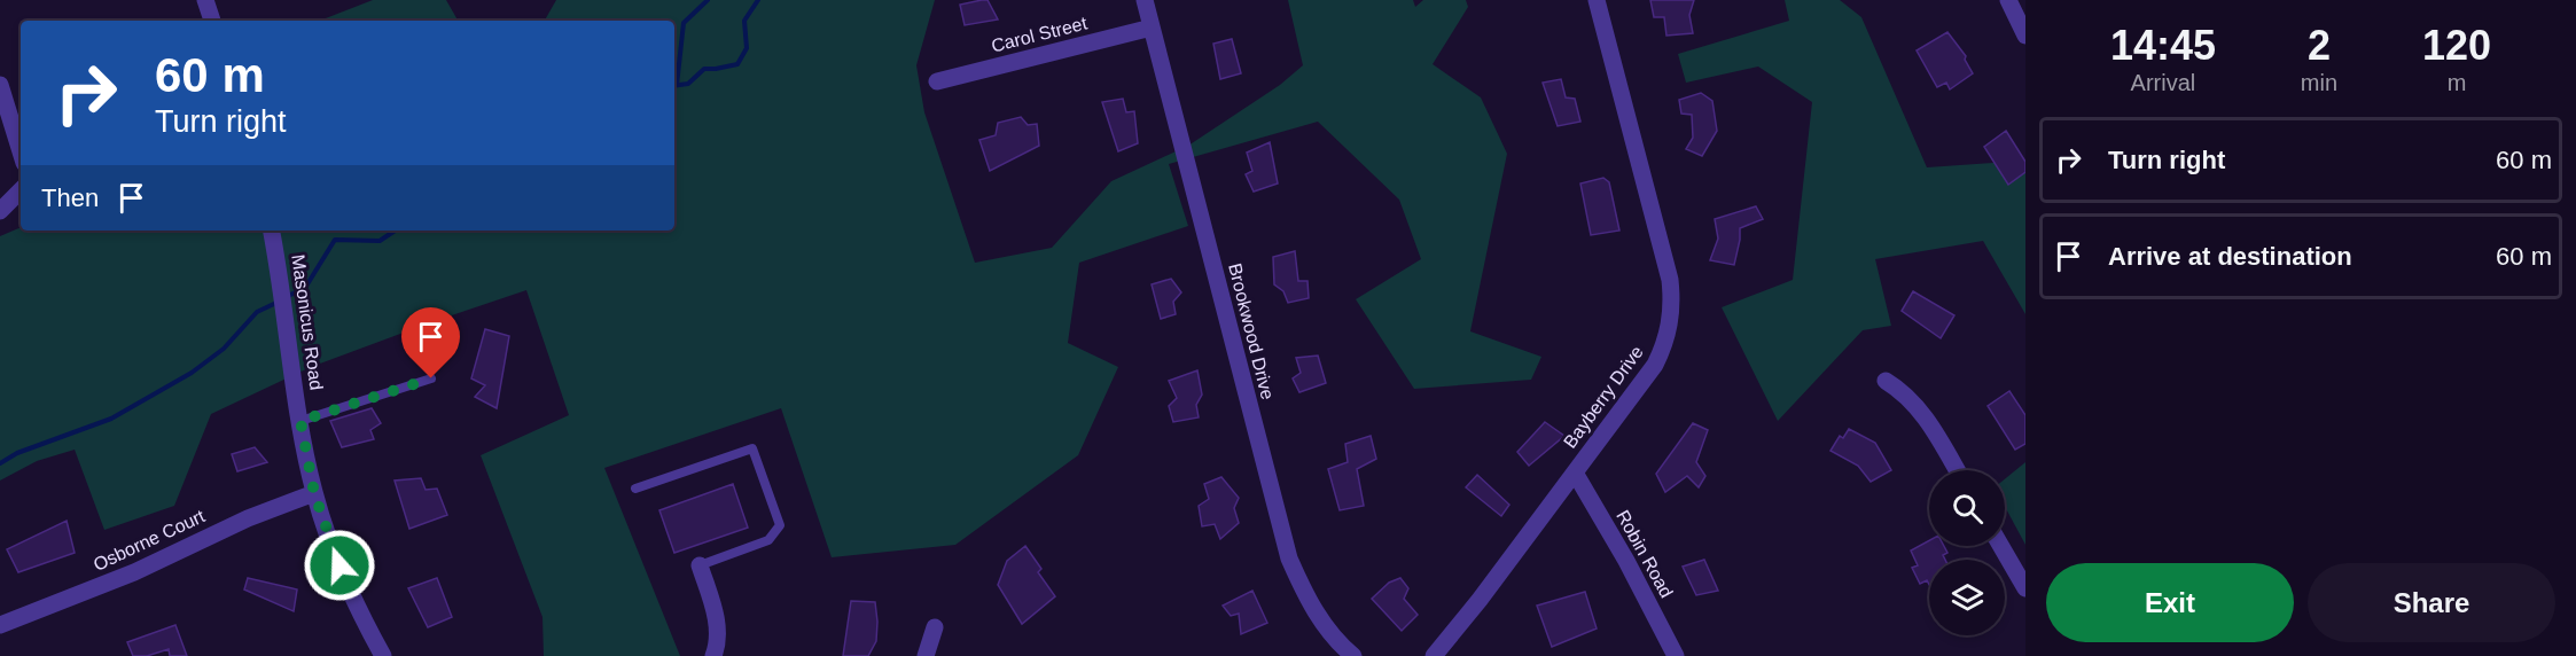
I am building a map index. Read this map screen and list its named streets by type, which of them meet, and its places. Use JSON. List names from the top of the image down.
{
  "streets": {
    "street": [
      "Carol Street",
      "Masonicus Road",
      "Brookwood Drive",
      "Bayberry Drive",
      "Osborne Court",
      "Robin Road"
    ]
  },
  "crossings": [
    ["Carol Street", "Brookwood Drive"],
    ["Masonicus Road", "Osborne Court"],
    ["Bayberry Drive", "Robin Road"]
  ],
  "page": {
    "eta": [
      "14:45",
      "Arrival",
      "2",
      "min",
      "120",
      "m"
    ],
    "turn": ["60 m", "Turn right"],
    "list": [
      {
        "name": "Turn right",
        "value": "60 m"
      },
      {
        "name": "Arrive at destination",
        "value": "60 m"
      }
    ],
    "then": "Then",
    "buttons": ["Exit", "Share"]
  }
}
